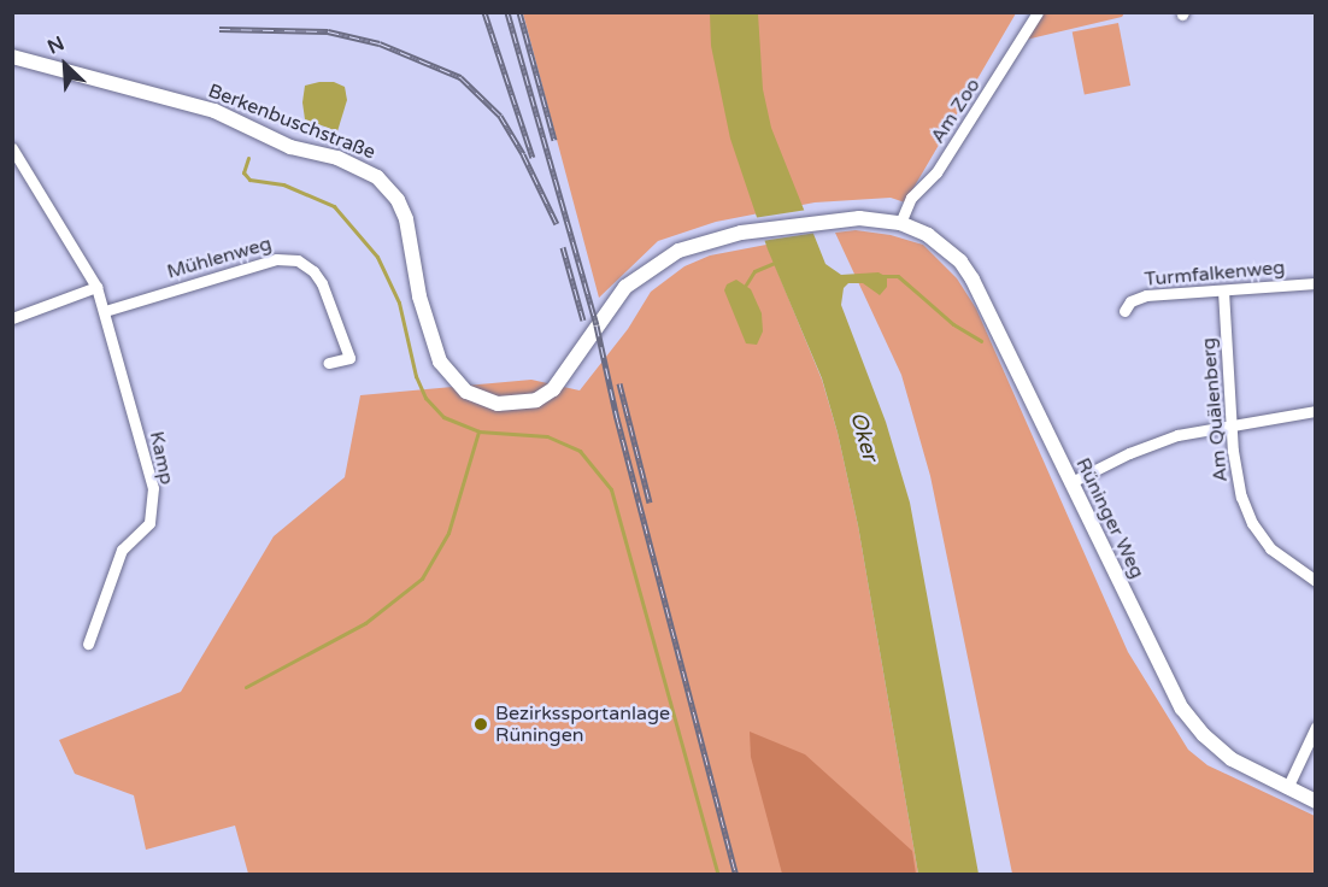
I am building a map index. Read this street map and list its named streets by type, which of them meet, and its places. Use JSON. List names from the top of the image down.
{
  "streets": {
    "street": [
      "Am Zoo",
      "Berkenbuschstraße",
      "Mühlenweg",
      "Turmfalkenweg",
      "Am Quälenberg",
      "Kamp",
      "Rüninger Weg"
    ]
  },
  "crossings": [
    ["Am Zoo", "Berkenbuschstraße"],
    ["Am Zoo", "Rüninger Weg"],
    ["Berkenbuschstraße", "Rüninger Weg"],
    ["Mühlenweg", "Kamp"],
    ["Turmfalkenweg", "Am Quälenberg"]
  ],
  "water": ["Oker"],
  "places": ["Bezirkssportanlage Rüningen"],
  "north": "top left"
}
